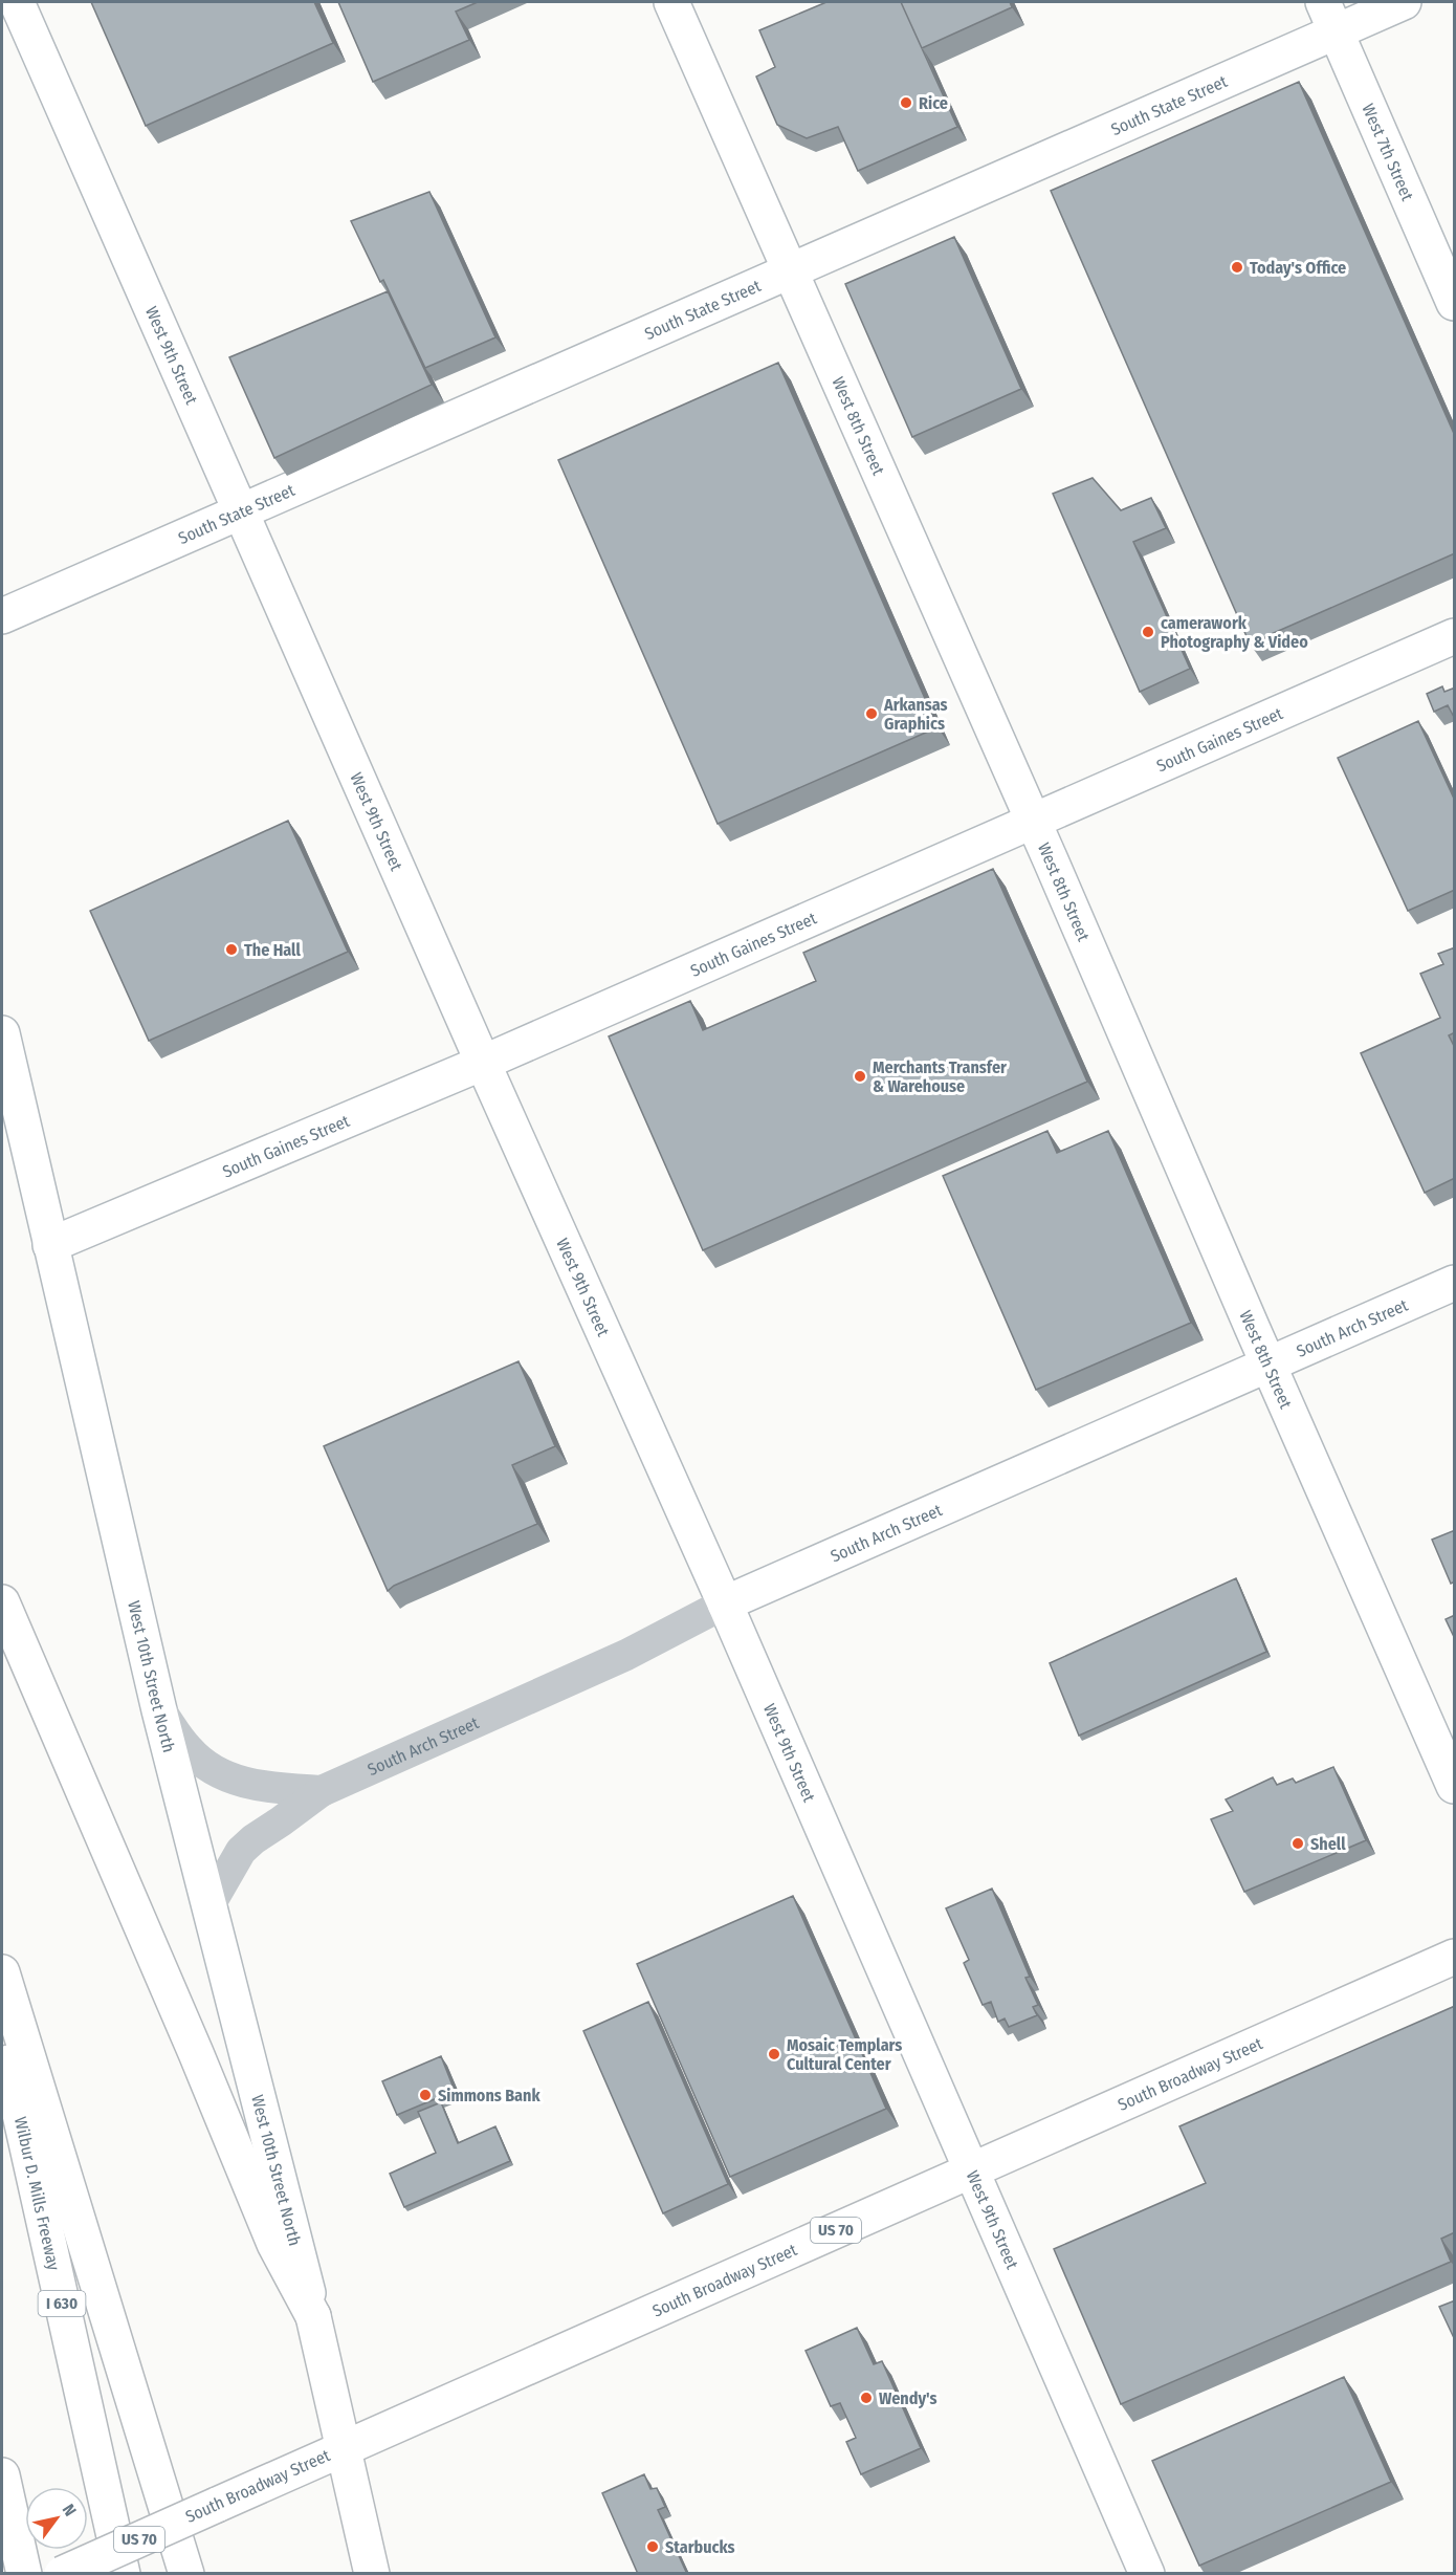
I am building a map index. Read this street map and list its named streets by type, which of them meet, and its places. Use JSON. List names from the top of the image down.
{
  "streets": {
    "main road": [
      "South State Street",
      "West 7th Street",
      "West 9th Street",
      "West 8th Street",
      "South Gaines Street",
      "South Arch Street",
      "West 10th Street North",
      "South Broadway Street",
      "Wilbur D. Mills Freeway",
      "US 70",
      "I 630"
    ]
  },
  "crossings": [
    ["South State Street", "West 7th Street"],
    ["South State Street", "West 9th Street"],
    ["South State Street", "West 8th Street"],
    ["West 9th Street", "South Gaines Street"],
    ["West 9th Street", "South Arch Street"],
    ["West 9th Street", "South Broadway Street"],
    ["West 8th Street", "South Gaines Street"],
    ["West 8th Street", "South Arch Street"],
    ["South Gaines Street", "West 10th Street North"],
    ["South Arch Street", "West 10th Street North"]
  ],
  "places": [
    "Rice",
    "Today's Office",
    "camerawork Photography & Video",
    "Arkansas Graphics",
    "The Hall",
    "Merchants Transfer & Warehouse",
    "Shell",
    "Mosaic Templars Cultural Center",
    "Simmons Bank",
    "Wendy's",
    "Starbucks"
  ],
  "north": "top right"
}
